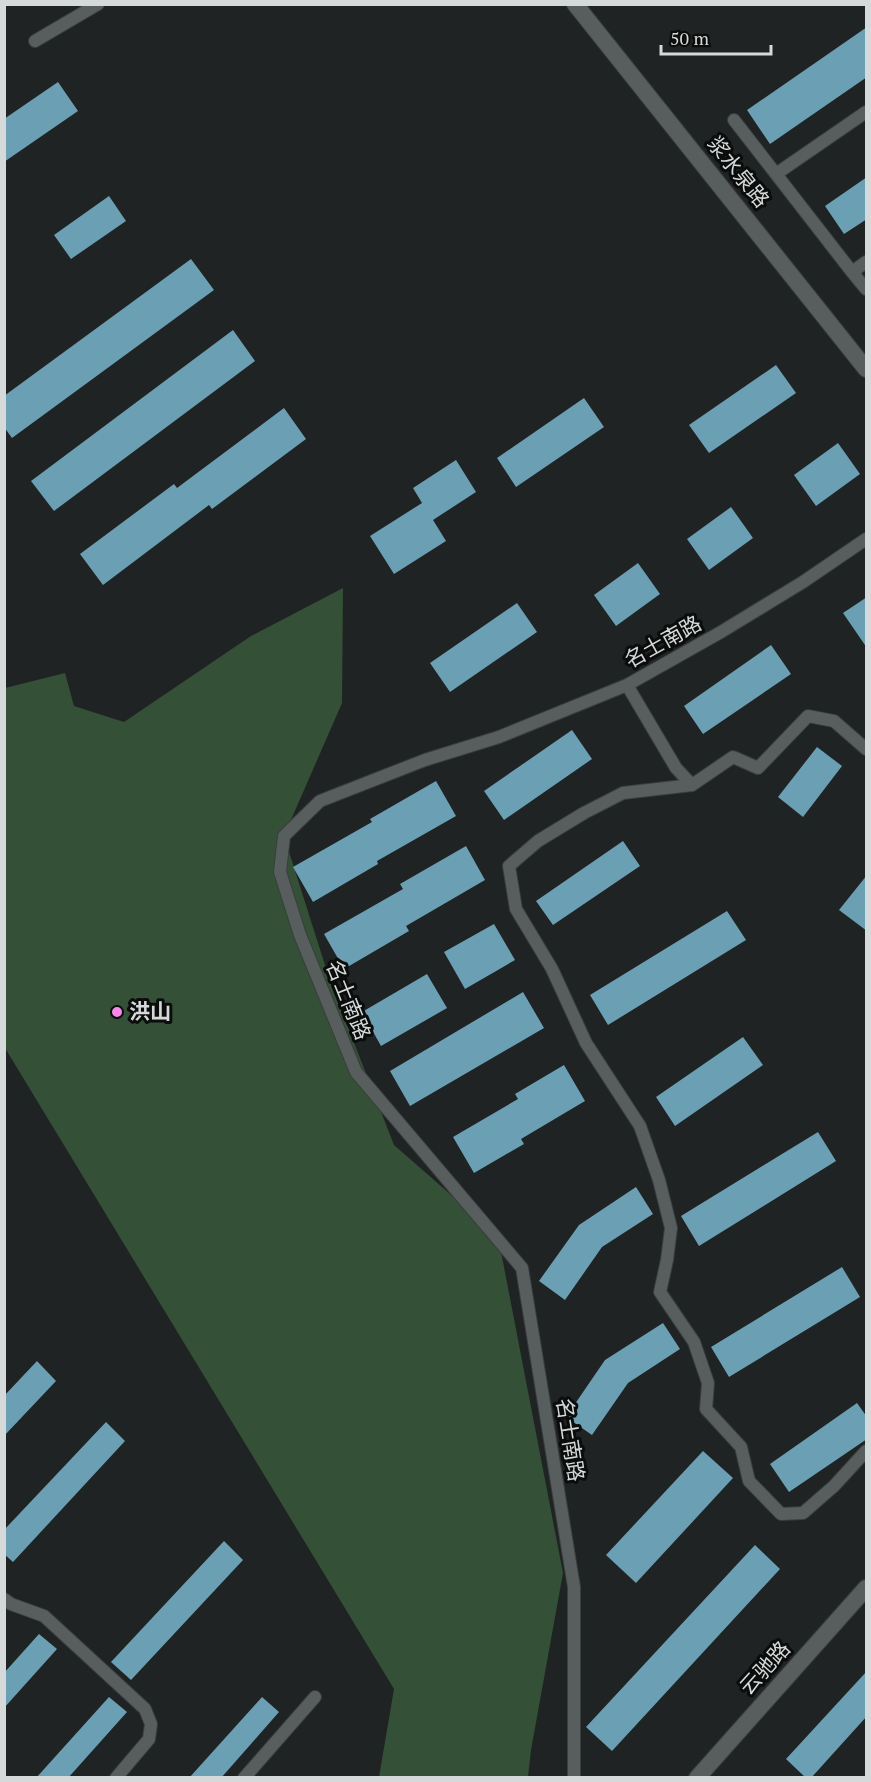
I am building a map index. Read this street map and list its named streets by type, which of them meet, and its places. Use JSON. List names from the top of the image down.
{
  "streets": {
    "main road": ["浆水泉路", "云驰路"],
    "street": ["名士南路"]
  },
  "places": ["洪山"],
  "scale_bar": "50 m"
}
